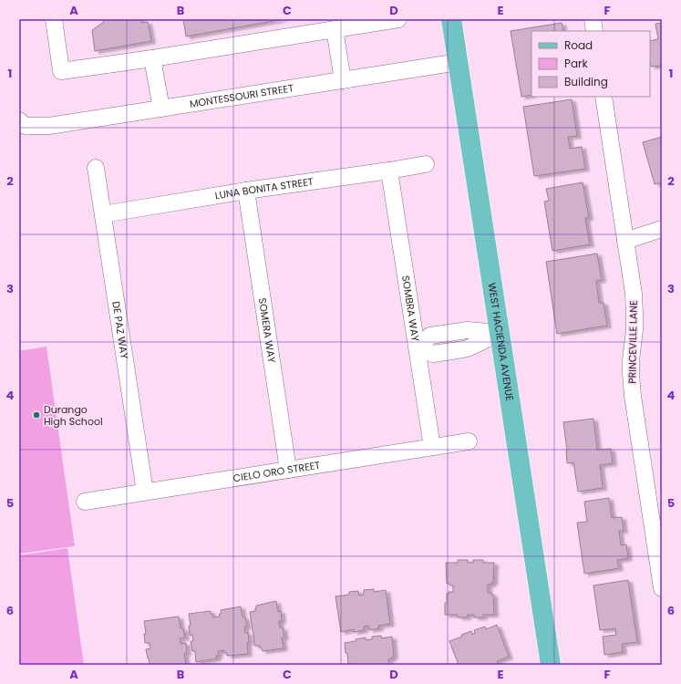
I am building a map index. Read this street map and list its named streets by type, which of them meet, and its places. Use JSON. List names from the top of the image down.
{
  "streets": {
    "main road": ["WEST HACIENDA AVENUE"],
    "street": [
      "MONTESSOURI STREET",
      "LUNA BONITA STREET",
      "SOMBRA WAY",
      "DE PAZ WAY",
      "SOMERA WAY",
      "PRINCEVILLE LANE",
      "CIELO ORO STREET"
    ]
  },
  "crossings": [
    ["MONTESSOURI STREET", "WEST HACIENDA AVENUE"],
    ["LUNA BONITA STREET", "SOMBRA WAY"],
    ["LUNA BONITA STREET", "DE PAZ WAY"],
    ["LUNA BONITA STREET", "SOMERA WAY"],
    ["SOMBRA WAY", "CIELO ORO STREET"],
    ["DE PAZ WAY", "CIELO ORO STREET"],
    ["SOMERA WAY", "CIELO ORO STREET"]
  ],
  "places": ["Durango High School"],
  "legend": ["Road", "Park", "Building"],
  "grid": {
    "columns": [
      "A",
      "B",
      "C",
      "D",
      "E",
      "F"
    ],
    "rows": [
      "1",
      "2",
      "3",
      "4",
      "5",
      "6"
    ]
  }
}
